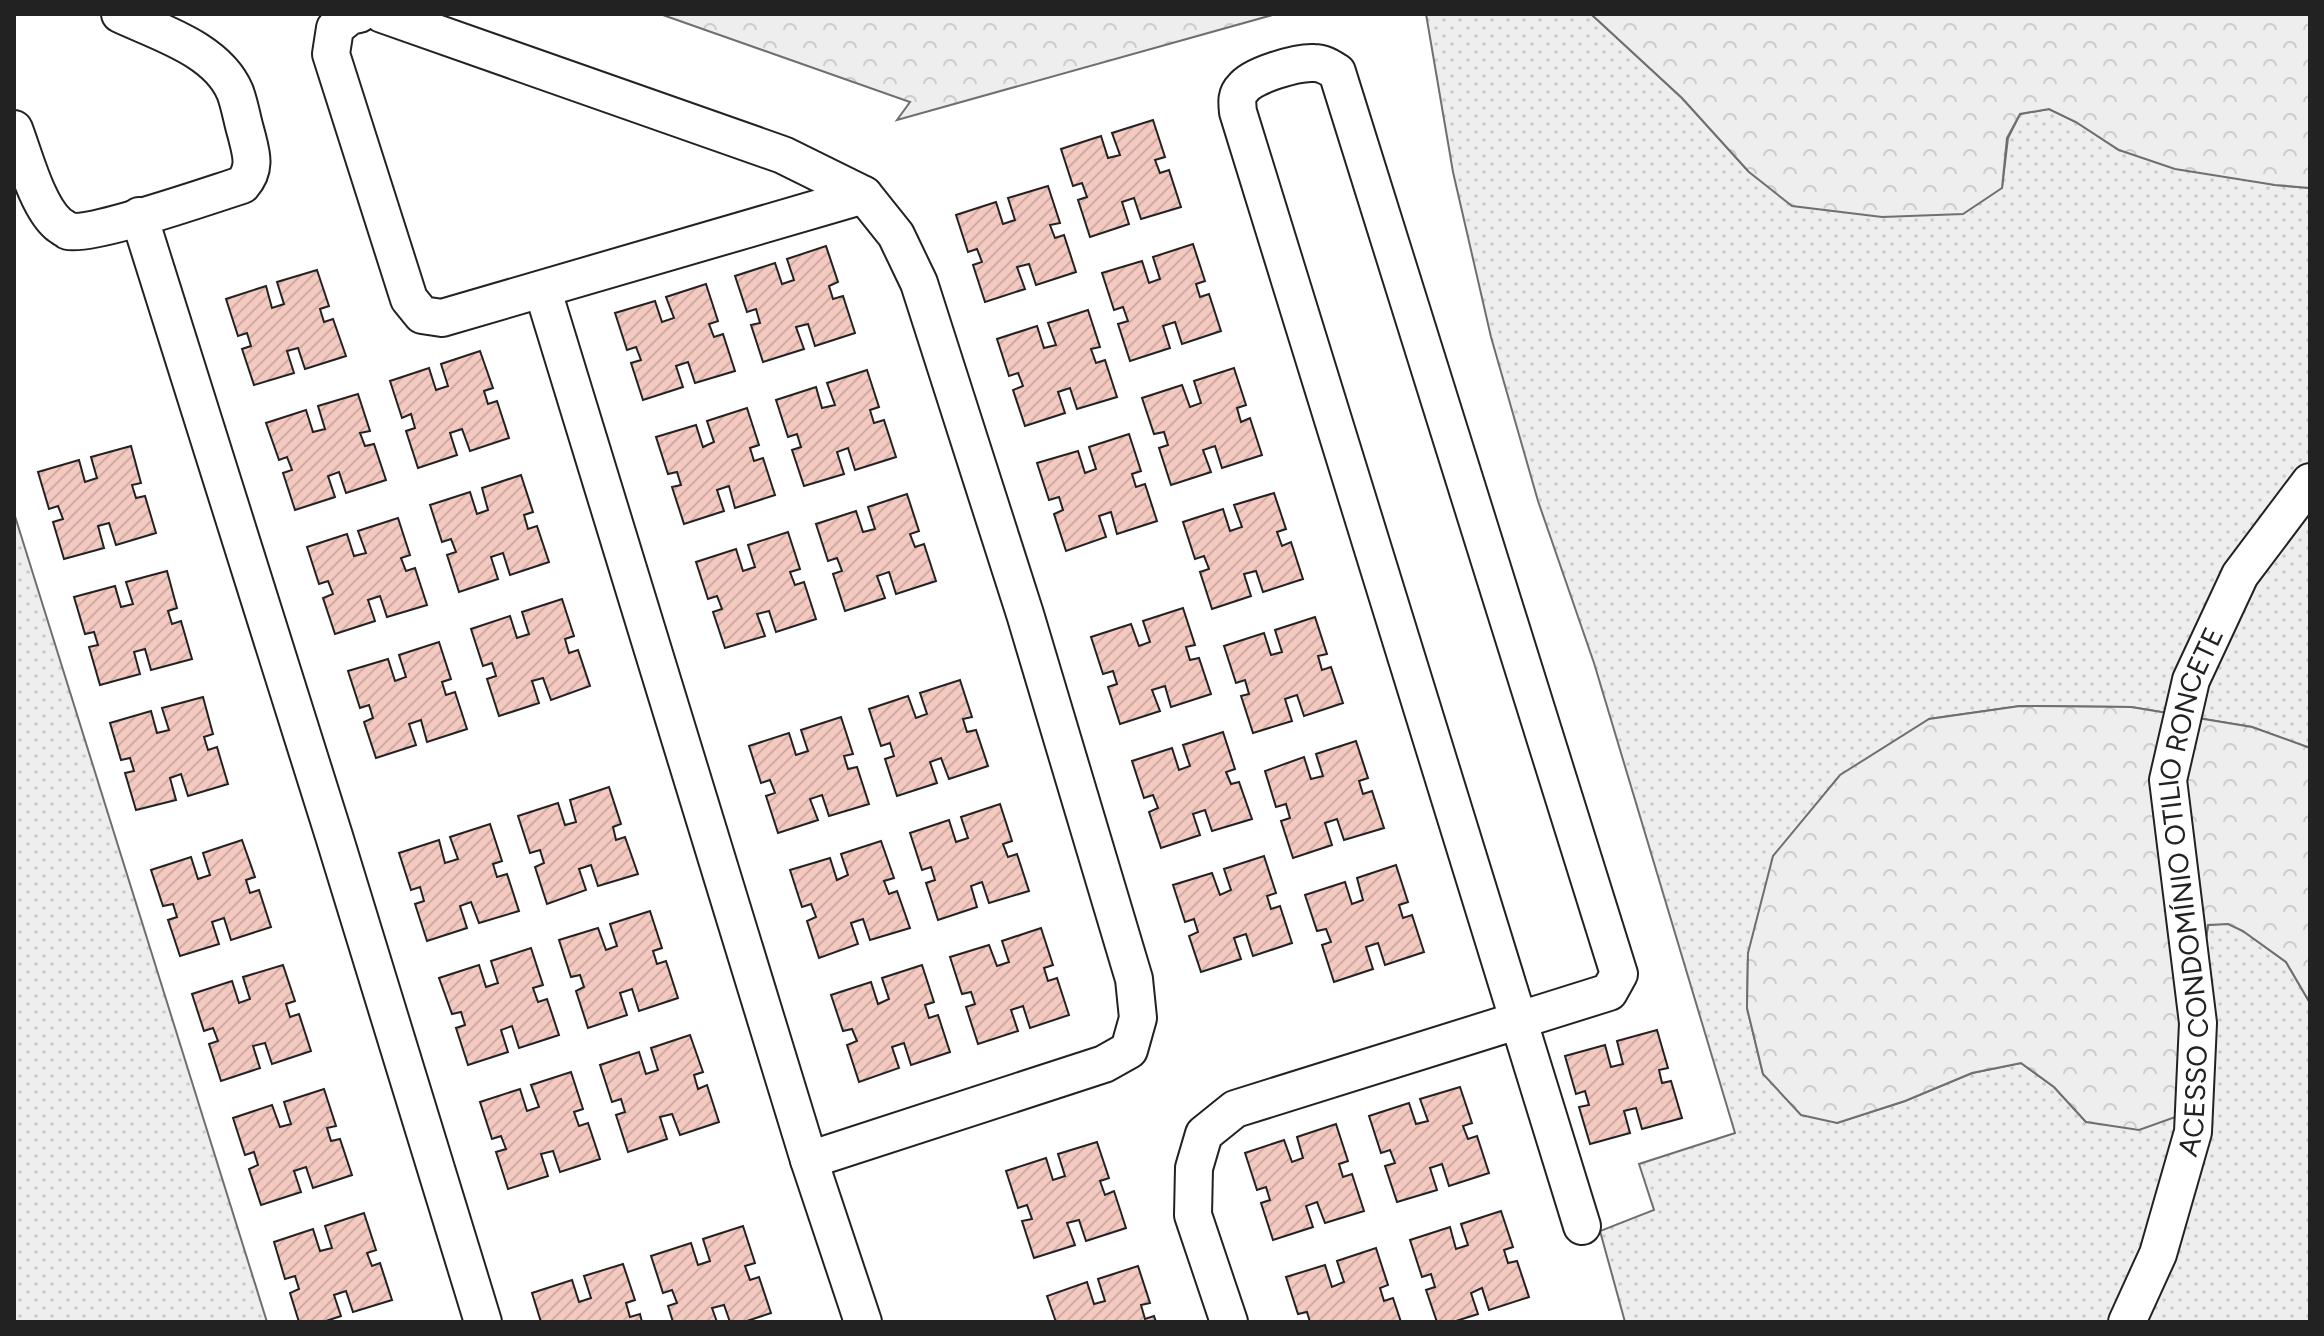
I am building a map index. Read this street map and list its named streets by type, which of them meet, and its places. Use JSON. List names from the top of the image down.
{
  "streets": {
    "street": ["ACESSO CONDOMÍNIO OTILIO RONCETE"]
  }
}
